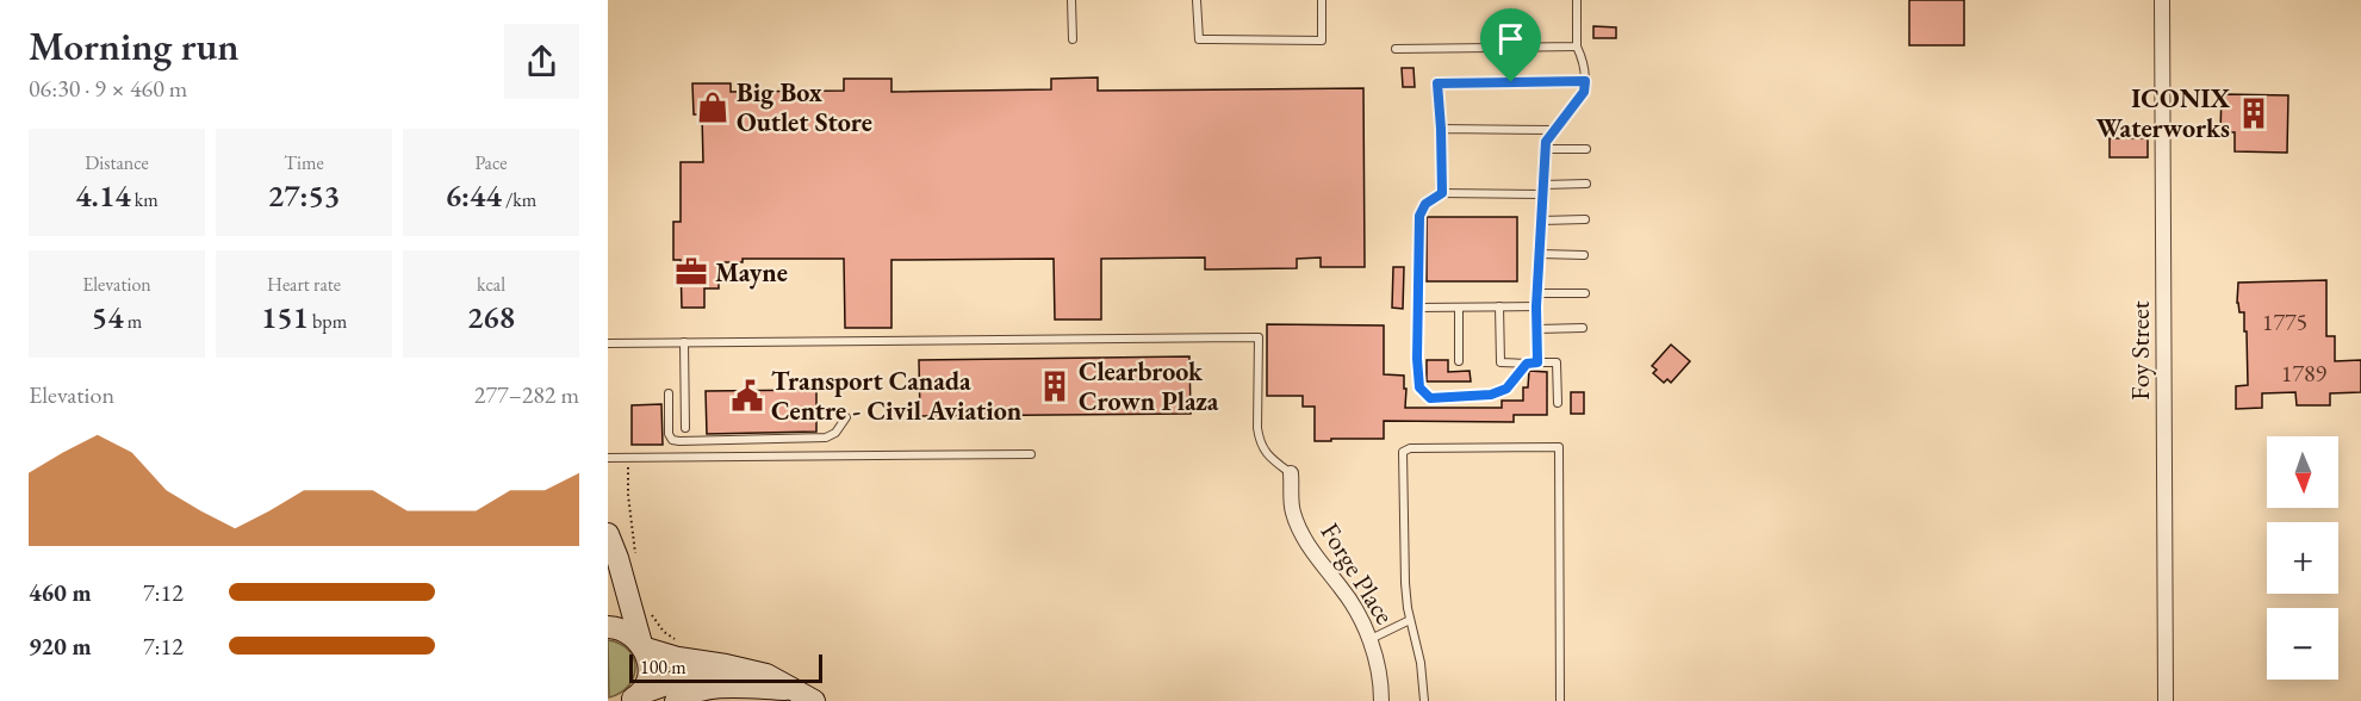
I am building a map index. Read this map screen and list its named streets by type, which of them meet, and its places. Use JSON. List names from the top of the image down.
{
  "streets": {
    "street": ["Foy Street", "Forge Place"]
  },
  "places": {
    "shop": ["Big Box Outlet Store"],
    "building": ["ICONIX Waterworks", "Clearbrook Crown Plaza"],
    "office": ["Mayne"],
    "public building": ["Transport Canada Centre - Civil Aviation"]
  },
  "house_numbers": ["1775", "1789"],
  "scale_bar": "100 m",
  "north": "bottom",
  "page": {
    "heading": ["Morning run", "06:30 · 9 × 460 m"],
    "stats": [
      ["Distance", "4.14 km"],
      ["Time", "27:53"],
      ["Pace", "6:44 /km"],
      ["Elevation", "54 m"],
      ["Heart rate", "151 bpm"],
      ["kcal", "268"]
    ],
    "chart": ["Elevation", "277–282 m"],
    "map_buttons": ["+", "−"],
    "list": [
      {
        "name": "460 m",
        "note": "7:12"
      },
      {
        "name": "920 m",
        "note": "7:12"
      }
    ],
    "scale": "100 m"
  }
}
